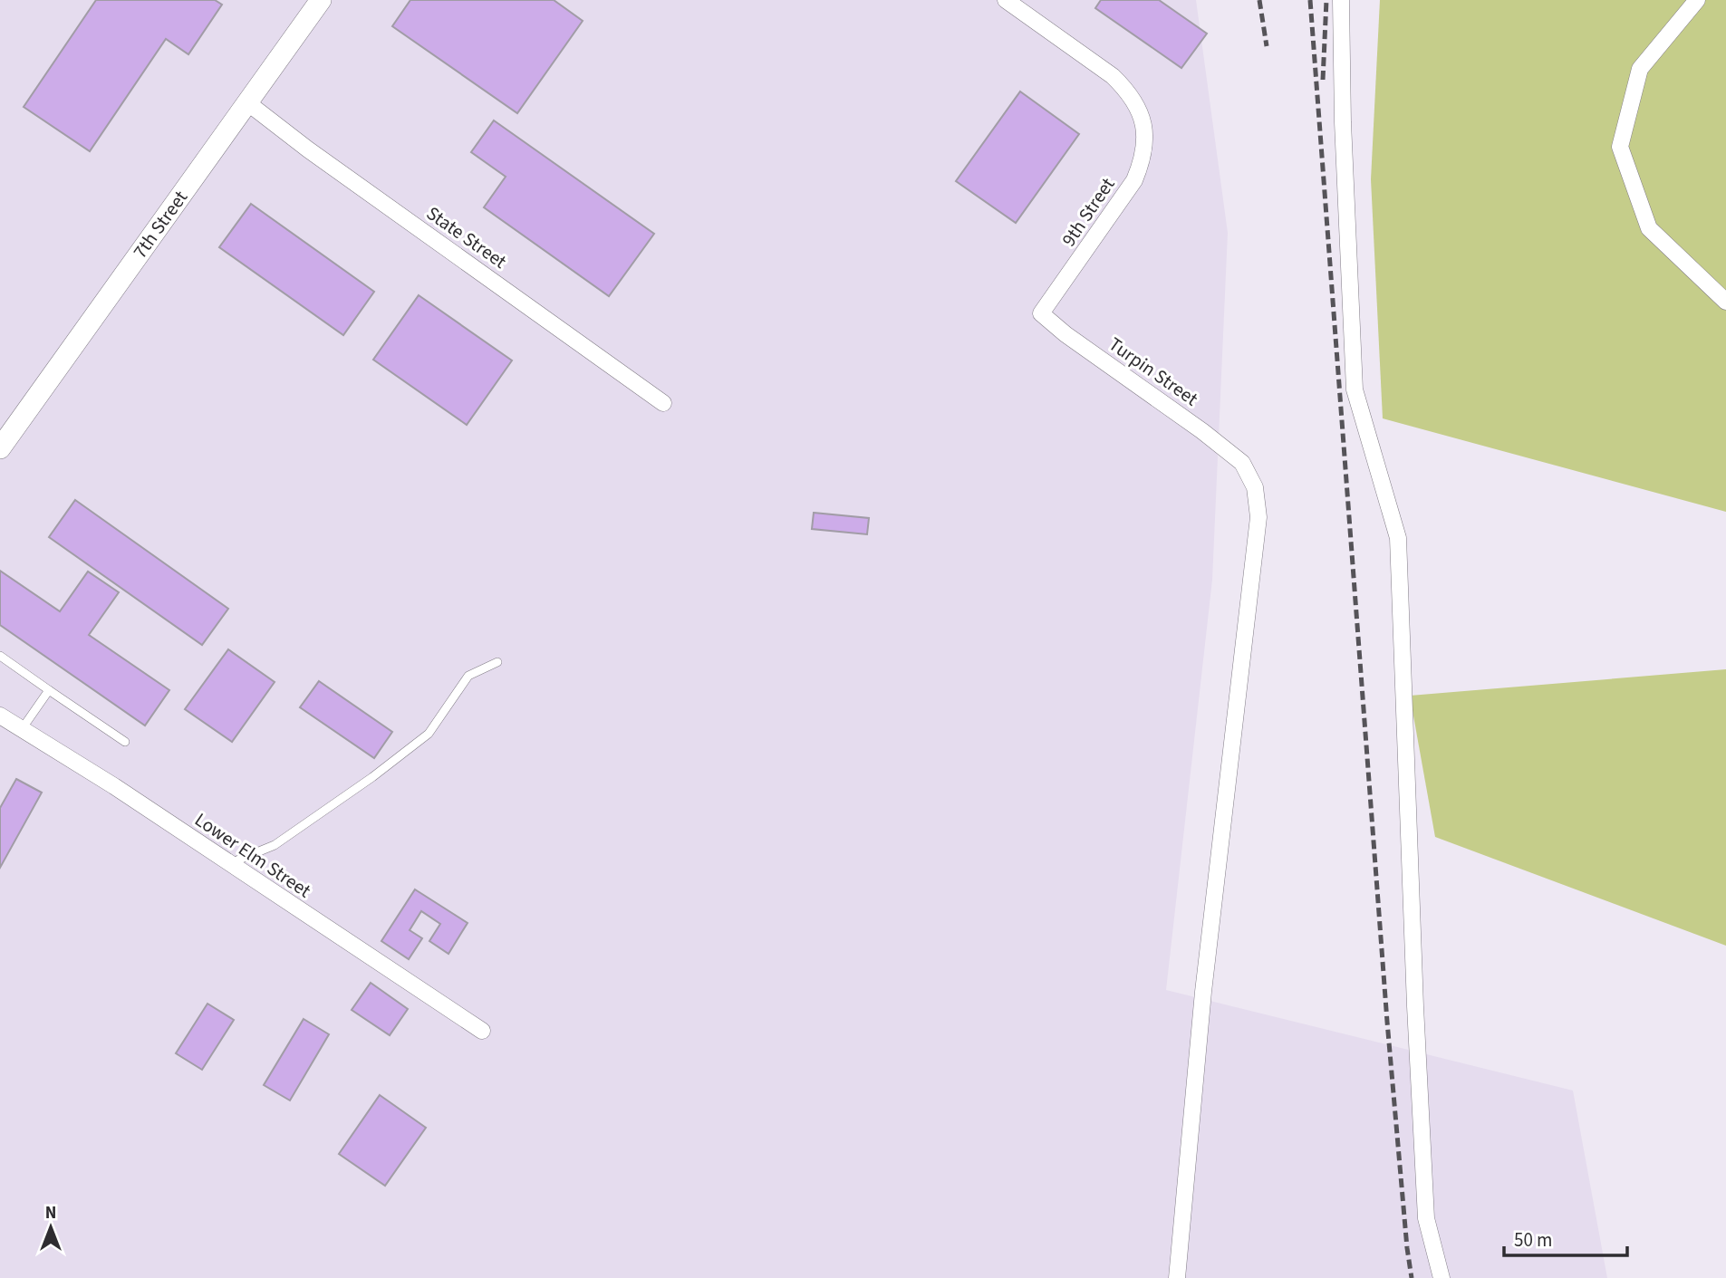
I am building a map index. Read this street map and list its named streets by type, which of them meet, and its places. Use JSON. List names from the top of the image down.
{
  "streets": {
    "street": [
      "9th Street",
      "7th Street",
      "State Street",
      "Turpin Street",
      "Lower Elm Street"
    ]
  },
  "crossings": [
    ["9th Street", "Turpin Street"],
    ["7th Street", "State Street"]
  ],
  "scale_bar": "50 m",
  "north": "top"
}
